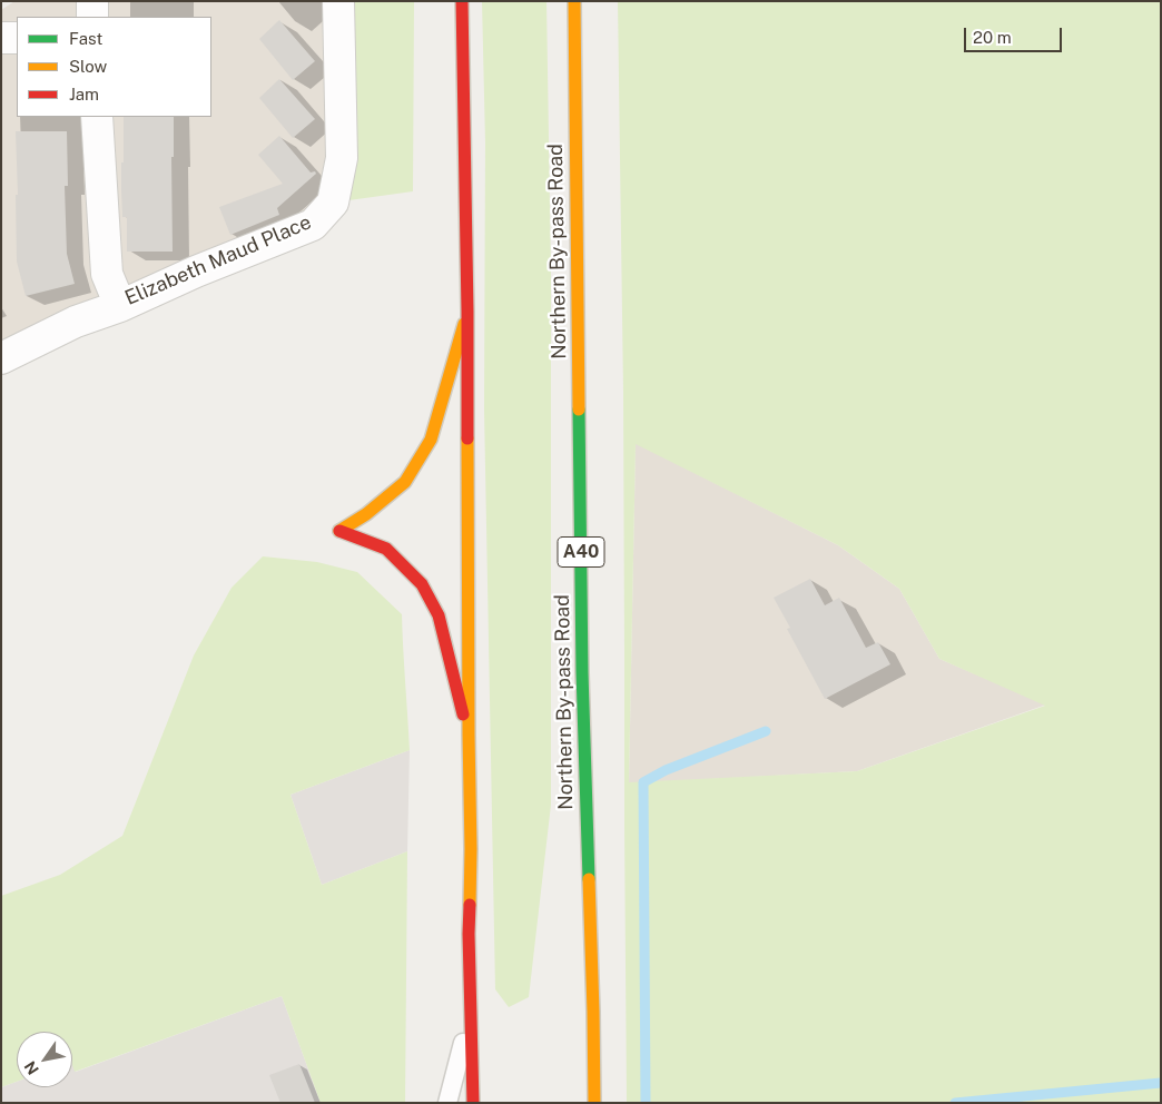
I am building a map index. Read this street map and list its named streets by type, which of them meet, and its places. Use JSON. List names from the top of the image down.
{
  "streets": {
    "main road": ["Northern By-pass Road", "A40"],
    "street": ["Elizabeth Maud Place"]
  },
  "legend": ["Fast", "Slow", "Jam"],
  "scale_bar": "20 m",
  "north": "bottom left"
}
